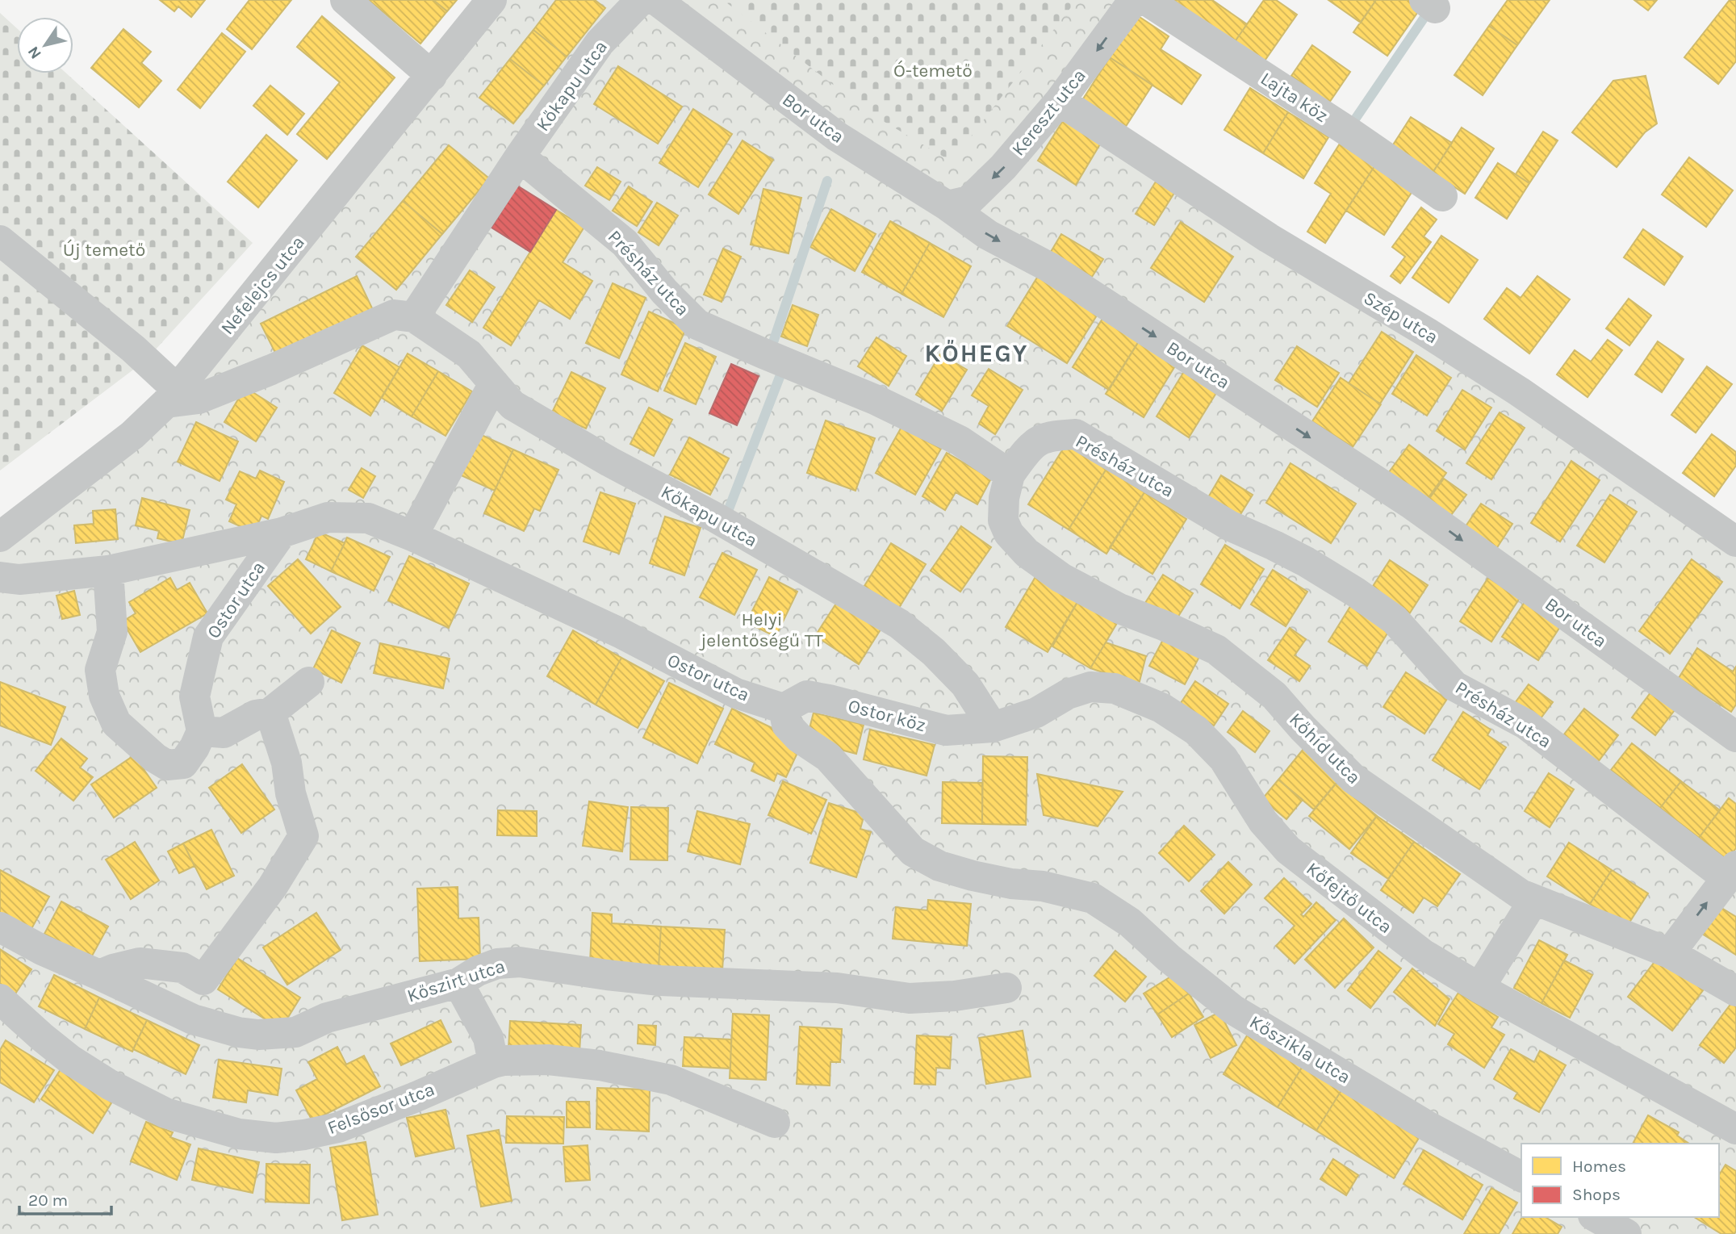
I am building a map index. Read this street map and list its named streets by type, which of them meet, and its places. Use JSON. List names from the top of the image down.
{
  "streets": {
    "street": [
      "Kőkapu utca",
      "Lajta köz",
      "Kereszt utca",
      "Bor utca",
      "Présház utca",
      "Nefelejcs utca",
      "Szép utca",
      "Ostor utca",
      "Ostor köz",
      "Kőhíd utca",
      "Kőfejtő utca",
      "Kőszirt utca",
      "Kőszikla utca",
      "Felsősor utca"
    ]
  },
  "crossings": [
    ["Kőkapu utca", "Présház utca"],
    ["Kőkapu utca", "Ostor köz"],
    ["Kőkapu utca", "Kőfejtő utca"],
    ["Kereszt utca", "Bor utca"],
    ["Kereszt utca", "Szép utca"],
    ["Présház utca", "Kőhíd utca"],
    ["Ostor utca", "Ostor köz"],
    ["Ostor utca", "Kőszikla utca"],
    ["Ostor köz", "Kőfejtő utca"],
    ["Ostor köz", "Kőszikla utca"]
  ],
  "one_way": ["Kereszt utca", "Bor utca"],
  "districts": ["KŐHEGY"],
  "parks": ["Ó-temető", "Új temető", "Helyi jelentőségű TT"],
  "legend": ["Homes", "Shops"],
  "scale_bar": "20 m",
  "north": "bottom left"
}
